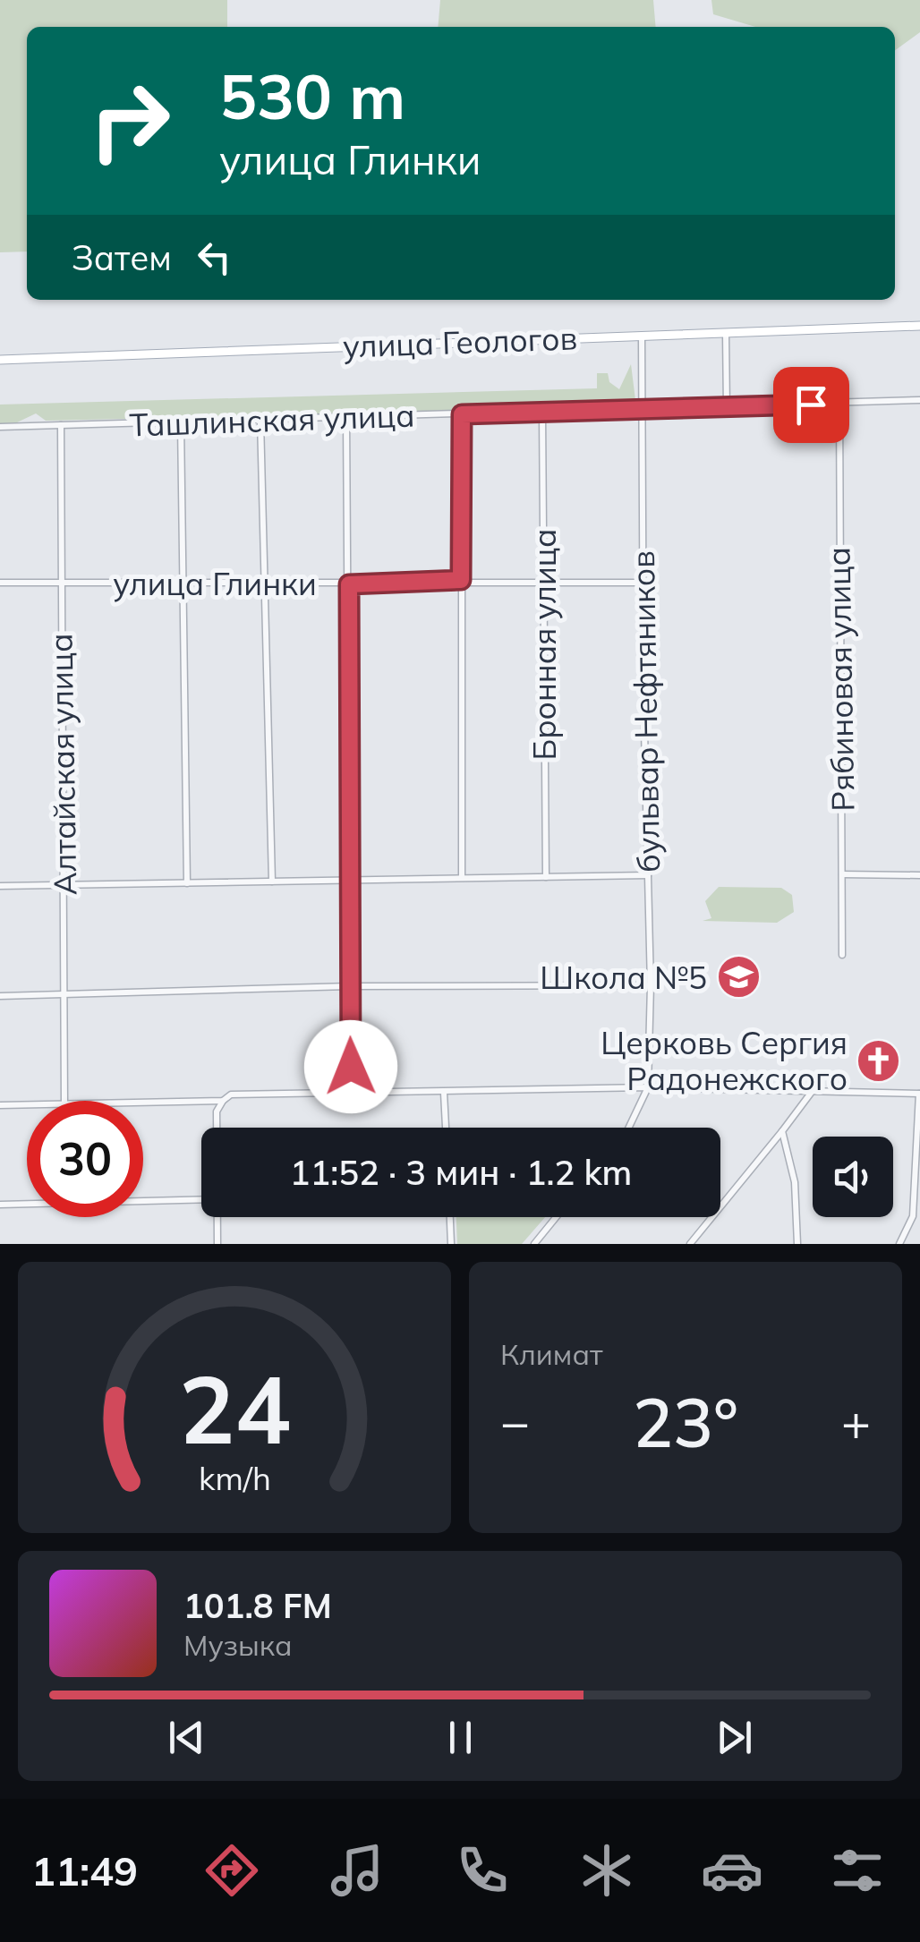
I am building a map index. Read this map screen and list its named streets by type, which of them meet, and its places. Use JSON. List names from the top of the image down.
{
  "streets": {
    "main road": ["улица Геологов"],
    "street": [
      "Ташлинская улица",
      "улица Глинки",
      "Бронная улица",
      "Рябиновая улица",
      "бульвар Нефтяников",
      "Алтайская улица"
    ]
  },
  "crossings": [
    ["улица Геологов", "бульвар Нефтяников"],
    ["Ташлинская улица", "Бронная улица"],
    ["Ташлинская улица", "Рябиновая улица"],
    ["Ташлинская улица", "бульвар Нефтяников"],
    ["Ташлинская улица", "Алтайская улица"],
    ["улица Глинки", "Бронная улица"],
    ["улица Глинки", "бульвар Нефтяников"],
    ["улица Глинки", "Алтайская улица"]
  ],
  "places": {
    "school or university": ["Школа №5"],
    "church": ["Церковь Сергия Радонежского"]
  },
  "page": {
    "turn": ["530 m", "улица Глинки"],
    "then": "Затем",
    "limit": "30",
    "trip": "11:52 · 3 мин · 1.2 km",
    "tile": "Климат",
    "heat": ["−", "23°", "+"],
    "song": ["101.8 FM", "Музыка"],
    "tabs": "11:49",
    "gauge": ["24", "km/h"]
  }
}
